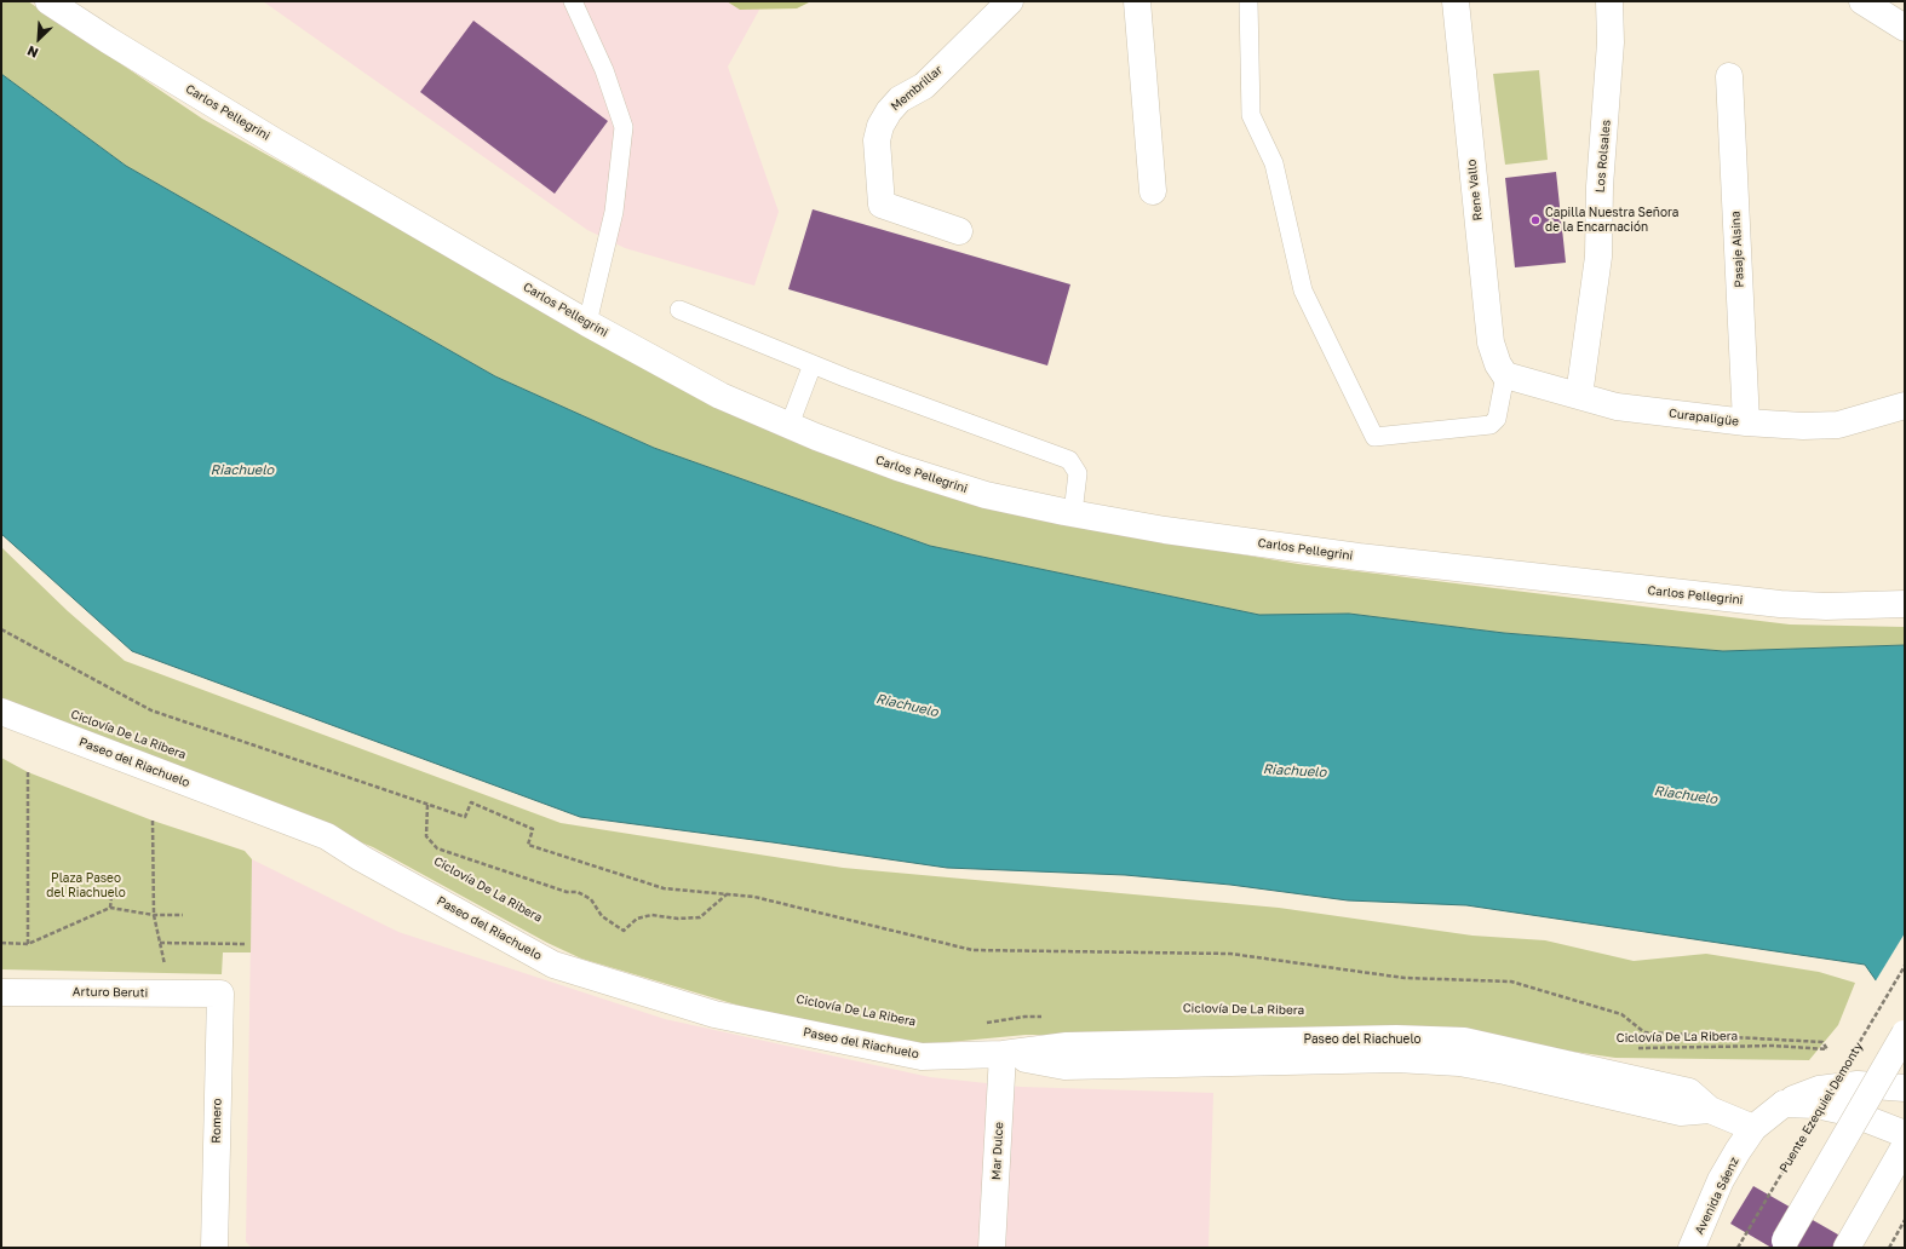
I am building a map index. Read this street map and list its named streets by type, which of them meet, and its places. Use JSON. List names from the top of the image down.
{
  "streets": {
    "street": [
      "Membrillar",
      "Carlos Pellegrini",
      "Los Rolsales",
      "Rene Vallo",
      "Pasaje Alsina",
      "Curapaligüe",
      "Paseo del Riachuelo",
      "Arturo Beruti",
      "Romero",
      "Mar Dulce",
      "Avenida Sáenz"
    ],
    "path": ["Ciclovía De La Ribera", "Puente Ezequiel Demonty"]
  },
  "crossings": [
    ["Los Rolsales", "Curapaligüe"],
    ["Rene Vallo", "Curapaligüe"],
    ["Pasaje Alsina", "Curapaligüe"],
    ["Paseo del Riachuelo", "Mar Dulce"],
    ["Paseo del Riachuelo", "Avenida Sáenz"],
    ["Arturo Beruti", "Romero"]
  ],
  "water": ["Riachuelo"],
  "parks": ["Plaza Paseo del Riachuelo"],
  "places": ["Capilla Nuestra Señora de la Encarnación"],
  "north": "bottom left"
}
